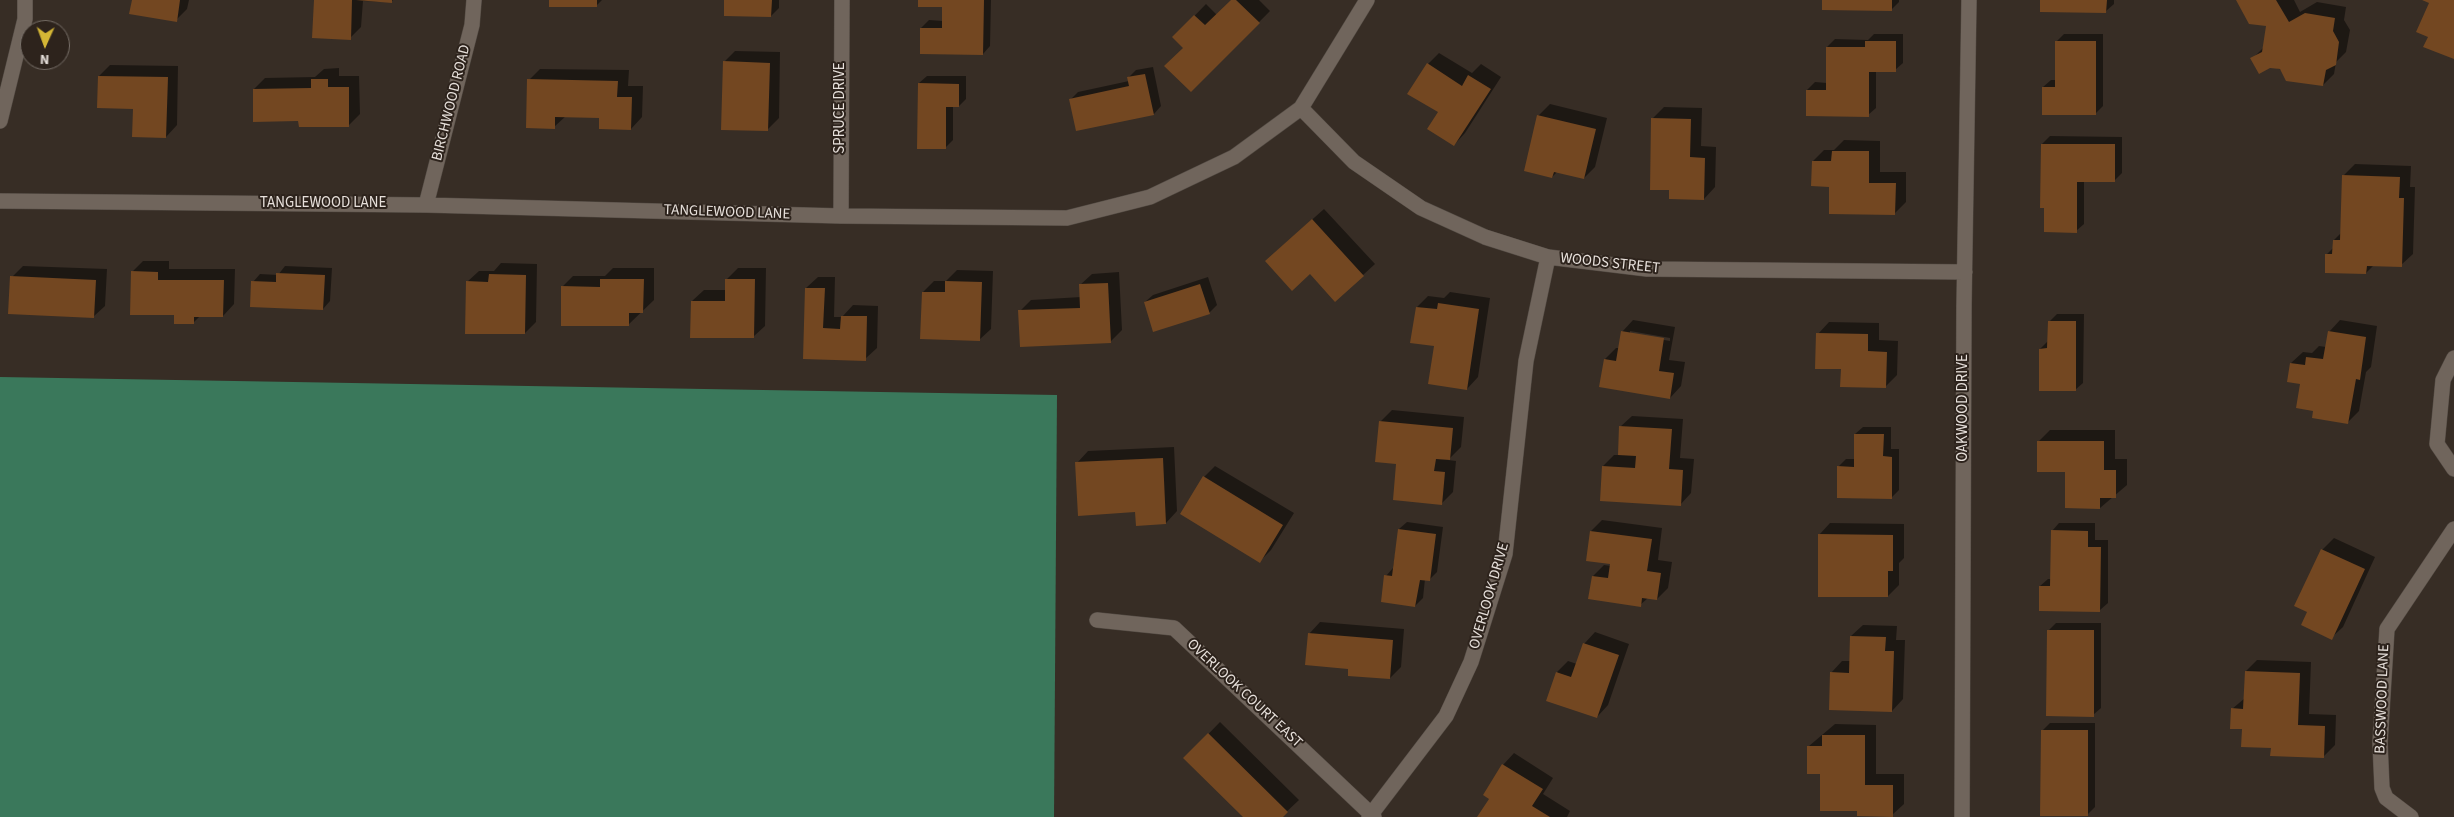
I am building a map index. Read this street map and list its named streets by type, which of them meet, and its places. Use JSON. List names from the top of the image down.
{
  "streets": {
    "street": [
      "BIRCHWOOD ROAD",
      "SPRUCE DRIVE",
      "TANGLEWOOD LANE",
      "WOODS STREET",
      "OAKWOOD DRIVE",
      "OVERLOOK DRIVE",
      "OVERLOOK COURT EAST",
      "BASSWOOD LANE"
    ]
  },
  "crossings": [
    ["BIRCHWOOD ROAD", "TANGLEWOOD LANE"],
    ["SPRUCE DRIVE", "TANGLEWOOD LANE"],
    ["TANGLEWOOD LANE", "WOODS STREET"],
    ["WOODS STREET", "OAKWOOD DRIVE"],
    ["WOODS STREET", "OVERLOOK DRIVE"],
    ["OVERLOOK DRIVE", "OVERLOOK COURT EAST"]
  ],
  "north": "bottom"
}
